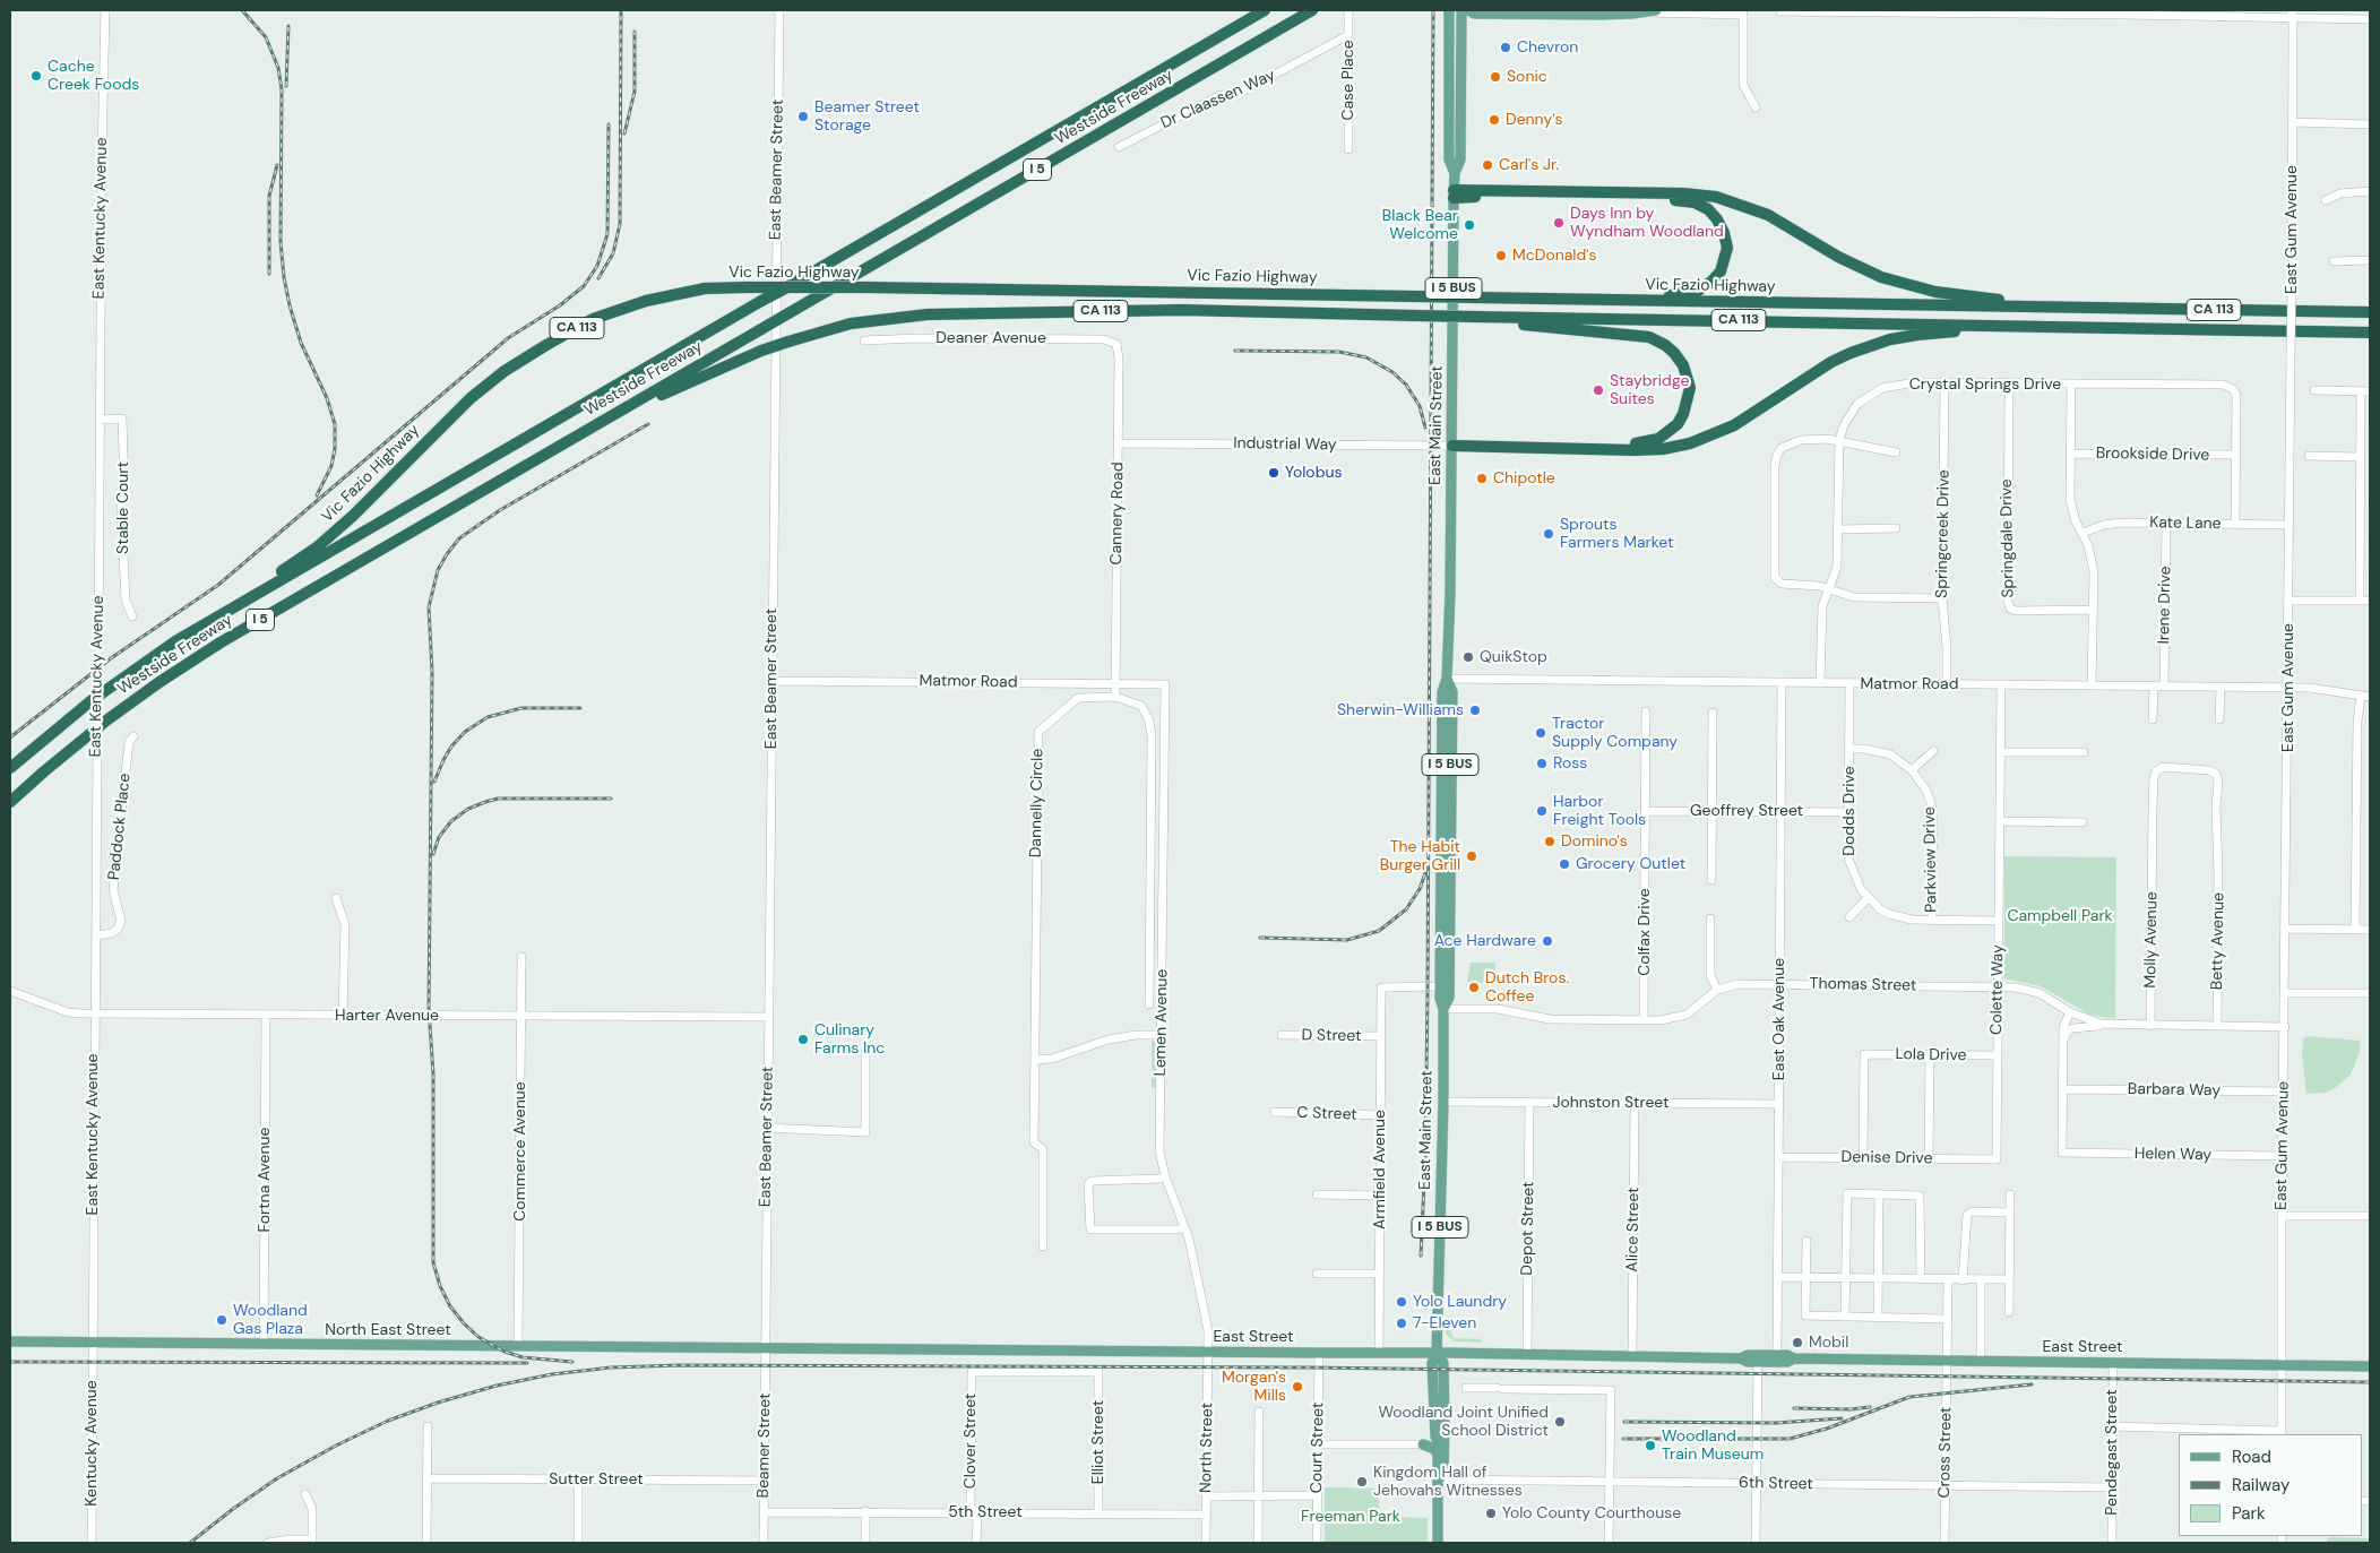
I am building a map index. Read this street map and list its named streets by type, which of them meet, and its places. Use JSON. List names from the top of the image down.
{
  "streets": {
    "highway": [
      "Westside Freeway",
      "I 5",
      "Vic Fazio Highway",
      "CA 113"
    ],
    "main road": [
      "I 5 BUS",
      "East Main Street",
      "North East Street",
      "East Street"
    ],
    "street": [
      "Case Place",
      "Dr Claassen Way",
      "East Beamer Street",
      "East Kentucky Avenue",
      "East Gum Avenue",
      "Deaner Avenue",
      "Crystal Springs Drive",
      "Industrial Way",
      "Brookside Drive",
      "Stable Court",
      "Cannery Road",
      "Kate Lane",
      "Springcreek Drive",
      "Springdale Drive",
      "Irene Drive",
      "Matmor Road",
      "Dannelly Circle",
      "Geoffrey Street",
      "Dodds Drive",
      "Paddock Place",
      "Parkview Drive",
      "Colfax Drive",
      "Molly Avenue",
      "Betty Avenue",
      "Thomas Street",
      "Colette Way",
      "Harter Avenue",
      "East Oak Avenue",
      "Lemen Avenue",
      "D Street",
      "Lola Drive",
      "Barbara Way",
      "Johnston Street",
      "C Street",
      "Commerce Avenue",
      "Helen Way",
      "Denise Drive",
      "Armfield Avenue",
      "Fortna Avenue",
      "Depot Street",
      "Alice Street",
      "Clover Street",
      "Elliot Street",
      "Kentucky Avenue",
      "Beamer Street",
      "North Street",
      "Court Street",
      "Cross Street",
      "Pendegast Street",
      "Sutter Street",
      "6th Street",
      "5th Street"
    ]
  },
  "crossings": [
    ["Case Place", "Dr Claassen Way"],
    ["Westside Freeway", "Vic Fazio Highway"],
    ["Westside Freeway", "CA 113"],
    ["East Beamer Street", "Matmor Road"],
    ["East Beamer Street", "Harter Avenue"],
    ["East Beamer Street", "North East Street"],
    ["East Beamer Street", "East Street"],
    ["East Beamer Street", "Beamer Street"],
    ["East Kentucky Avenue", "Stable Court"],
    ["East Kentucky Avenue", "Paddock Place"],
    ["East Kentucky Avenue", "Harter Avenue"],
    ["East Kentucky Avenue", "North East Street"],
    ["East Kentucky Avenue", "Kentucky Avenue"],
    ["East Gum Avenue", "Kate Lane"],
    ["East Gum Avenue", "Matmor Road"],
    ["East Gum Avenue", "Thomas Street"],
    ["East Gum Avenue", "Barbara Way"],
    ["East Gum Avenue", "Helen Way"],
    ["East Gum Avenue", "East Street"],
    ["I 5 BUS", "East Main Street"],
    ["I 5 BUS", "East Street"],
    ["I 5 BUS", "6th Street"],
    ["Deaner Avenue", "Cannery Road"],
    ["Crystal Springs Drive", "Brookside Drive"],
    ["Crystal Springs Drive", "Springcreek Drive"],
    ["Crystal Springs Drive", "Springdale Drive"],
    ["Crystal Springs Drive", "Matmor Road"],
    ["East Main Street", "Industrial Way"],
    ["East Main Street", "Matmor Road"],
    ["East Main Street", "Thomas Street"],
    ["East Main Street", "Johnston Street"],
    ["East Main Street", "Armfield Avenue"],
    ["East Main Street", "East Street"],
    ["Industrial Way", "Cannery Road"],
    ["Cannery Road", "Matmor Road"],
    ["Cannery Road", "Dannelly Circle"],
    ["Kate Lane", "Irene Drive"],
    ["Springcreek Drive", "Matmor Road"],
    ["Irene Drive", "Matmor Road"],
    ["Matmor Road", "Dodds Drive"],
    ["Matmor Road", "Colette Way"],
    ["Matmor Road", "East Oak Avenue"],
    ["Matmor Road", "Lemen Avenue"],
    ["Geoffrey Street", "Dodds Drive"],
    ["Geoffrey Street", "Colfax Drive"],
    ["Geoffrey Street", "East Oak Avenue"],
    ["Dodds Drive", "Parkview Drive"],
    ["Dodds Drive", "Colette Way"],
    ["Colfax Drive", "Thomas Street"],
    ["Molly Avenue", "Betty Avenue"],
    ["Molly Avenue", "Thomas Street"],
    ["Betty Avenue", "Thomas Street"],
    ["Thomas Street", "Colette Way"],
    ["Thomas Street", "East Oak Avenue"],
    ["Colette Way", "Lola Drive"],
    ["Colette Way", "Denise Drive"],
    ["Harter Avenue", "Commerce Avenue"],
    ["Harter Avenue", "Fortna Avenue"],
    ["East Oak Avenue", "Johnston Street"],
    ["East Oak Avenue", "Denise Drive"],
    ["East Oak Avenue", "East Street"],
    ["Lemen Avenue", "East Street"],
    ["Lemen Avenue", "North Street"],
    ["D Street", "Armfield Avenue"],
    ["Lola Drive", "Denise Drive"],
    ["Barbara Way", "Helen Way"],
    ["Johnston Street", "Depot Street"],
    ["Johnston Street", "Alice Street"],
    ["C Street", "Armfield Avenue"],
    ["Commerce Avenue", "North East Street"],
    ["Armfield Avenue", "East Street"],
    ["Fortna Avenue", "North East Street"],
    ["Depot Street", "East Street"],
    ["Alice Street", "East Street"],
    ["North East Street", "East Street"],
    ["North East Street", "Kentucky Avenue"],
    ["North East Street", "Beamer Street"],
    ["East Street", "Beamer Street"],
    ["East Street", "North Street"],
    ["East Street", "Court Street"],
    ["East Street", "Cross Street"],
    ["East Street", "Pendegast Street"],
    ["Clover Street", "Elliot Street"],
    ["Clover Street", "5th Street"],
    ["Elliot Street", "5th Street"],
    ["Beamer Street", "Sutter Street"],
    ["Beamer Street", "5th Street"],
    ["North Street", "5th Street"],
    ["Cross Street", "6th Street"],
    ["Pendegast Street", "6th Street"]
  ],
  "parks": ["Campbell Park", "Freeman Park"],
  "places": [
    "Chevron",
    "Cache Creek Foods",
    "Sonic",
    "Beamer Street Storage",
    "Denny's",
    "Carl's Jr.",
    "Days Inn by Wyndham Woodland",
    "Black Bear Welcome",
    "McDonald's",
    "Staybridge Suites",
    "Yolobus",
    "Chipotle",
    "Sprouts Farmers Market",
    "QuikStop",
    "Sherwin-Williams",
    "Tractor Supply Company",
    "Ross",
    "Harbor Freight Tools",
    "Domino's",
    "The Habit Burger Grill",
    "Grocery Outlet",
    "Ace Hardware",
    "Dutch Bros. Coffee",
    "Culinary Farms Inc",
    "Yolo Laundry",
    "Woodland Gas Plaza",
    "7-Eleven",
    "Mobil",
    "Morgan's Mills",
    "Woodland Joint Unified School District",
    "Woodland Train Museum",
    "Kingdom Hall of Jehovahs Witnesses",
    "Yolo County Courthouse"
  ],
  "legend": ["Road", "Railway", "Park"]
}
